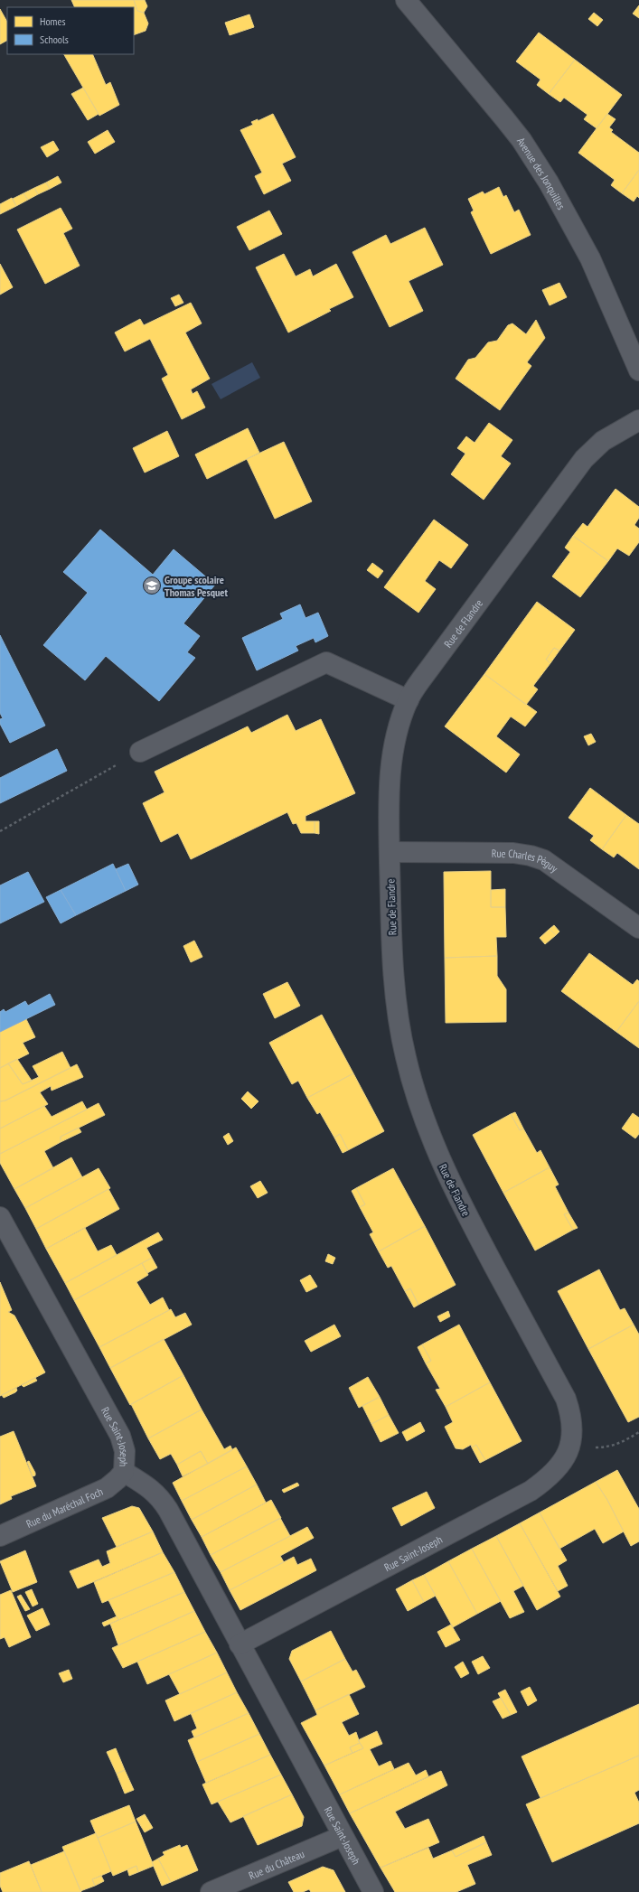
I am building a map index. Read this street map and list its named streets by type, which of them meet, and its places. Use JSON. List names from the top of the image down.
{
  "streets": {
    "street": [
      "Avenue des Jonquilles",
      "Rue de Flandre",
      "Rue Charles Péguy",
      "Rue Saint-Joseph",
      "Rue du Maréchal Foch",
      "Rue du Château"
    ]
  },
  "crossings": [
    ["Rue de Flandre", "Rue Charles Péguy"],
    ["Rue de Flandre", "Rue Saint-Joseph"],
    ["Rue Saint-Joseph", "Rue du Maréchal Foch"],
    ["Rue Saint-Joseph", "Rue du Château"]
  ],
  "places": {
    "school or university": ["Groupe scolaire Thomas Pesquet"]
  },
  "legend": ["Homes", "Schools"]
}
